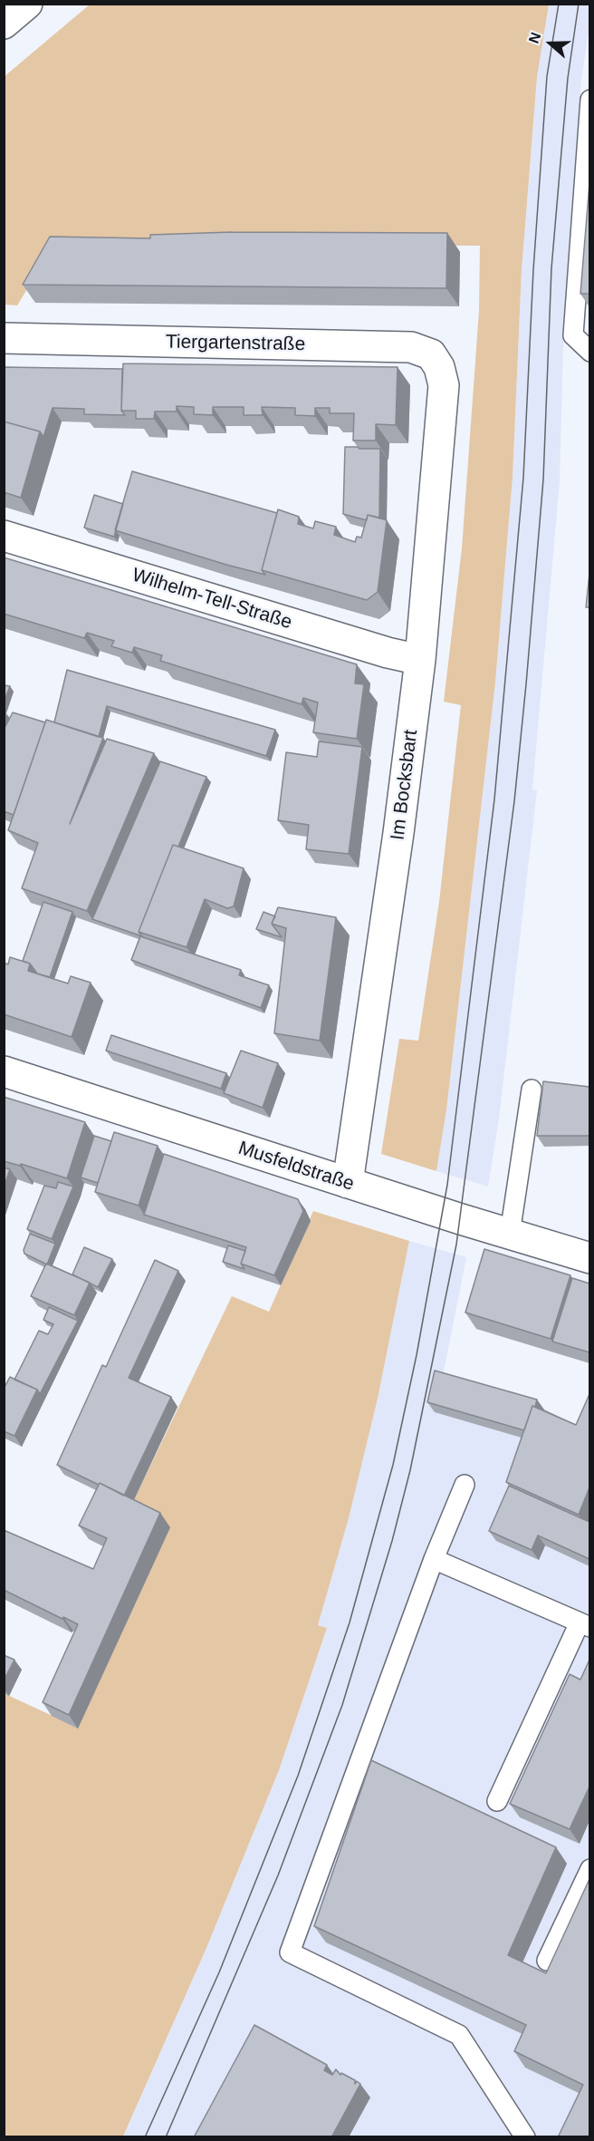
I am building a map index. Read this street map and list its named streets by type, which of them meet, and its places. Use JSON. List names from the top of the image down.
{
  "streets": {
    "street": [
      "Tiergartenstraße",
      "Wilhelm-Tell-Straße",
      "Im Bocksbart",
      "Musfeldstraße"
    ]
  },
  "crossings": [
    ["Tiergartenstraße", "Im Bocksbart"],
    ["Wilhelm-Tell-Straße", "Im Bocksbart"],
    ["Im Bocksbart", "Musfeldstraße"]
  ],
  "north": "left"
}
